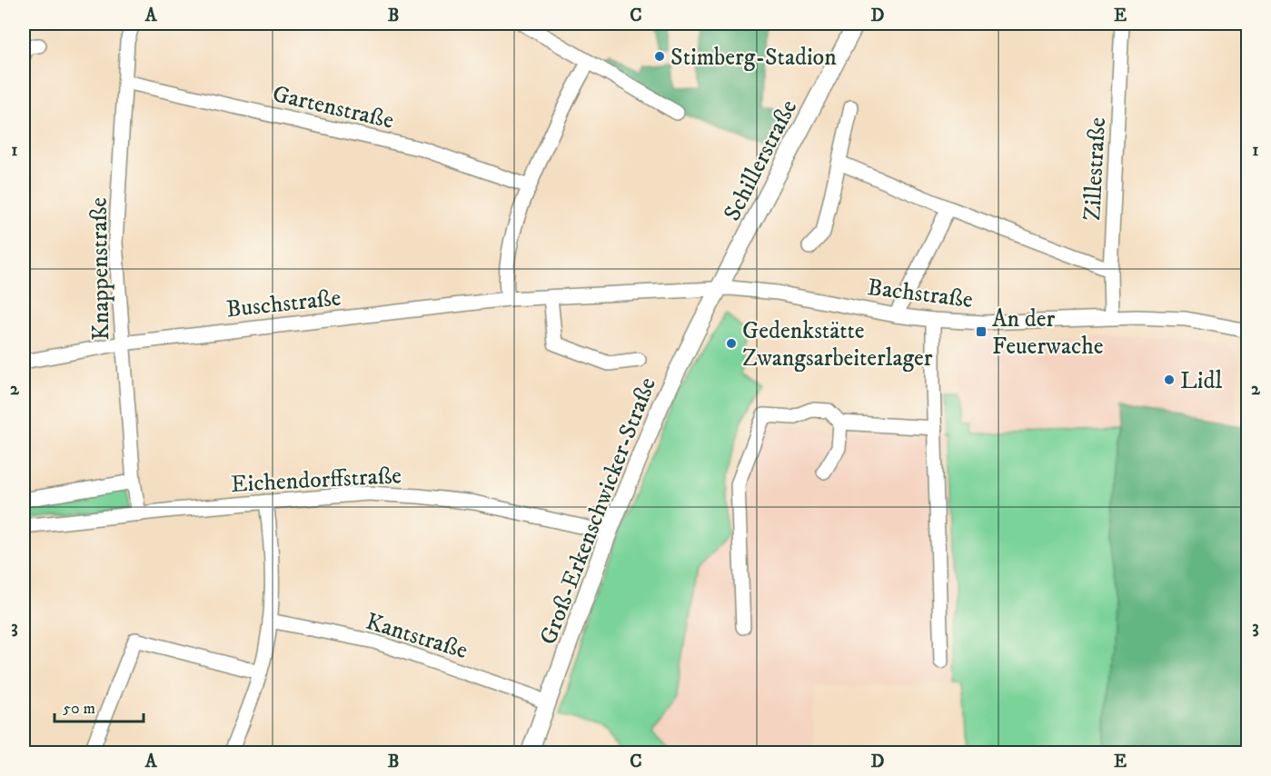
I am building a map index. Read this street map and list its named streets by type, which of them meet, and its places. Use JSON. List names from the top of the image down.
{
  "streets": {
    "main road": ["Schillerstraße", "Groß-Erkenschwicker-Straße"],
    "street": [
      "Gartenstraße",
      "Zillestraße",
      "Knappenstraße",
      "Bachstraße",
      "Buschstraße",
      "Eichendorffstraße",
      "Kantstraße"
    ]
  },
  "crossings": [
    ["Gartenstraße", "Knappenstraße"],
    ["Schillerstraße", "Bachstraße"],
    ["Schillerstraße", "Buschstraße"],
    ["Schillerstraße", "Groß-Erkenschwicker-Straße"],
    ["Zillestraße", "Bachstraße"],
    ["Knappenstraße", "Buschstraße"],
    ["Knappenstraße", "Eichendorffstraße"],
    ["Bachstraße", "Buschstraße"],
    ["Bachstraße", "Groß-Erkenschwicker-Straße"],
    ["Buschstraße", "Groß-Erkenschwicker-Straße"],
    ["Eichendorffstraße", "Groß-Erkenschwicker-Straße"],
    ["Groß-Erkenschwicker-Straße", "Kantstraße"]
  ],
  "places": {
    "other": ["Stimberg-Stadion", "Gedenkstätte Zwangsarbeiterlager", "Lidl"],
    "transit": ["An der Feuerwache"]
  },
  "scale_bar": "50 m",
  "grid": {
    "columns": [
      "A",
      "B",
      "C",
      "D",
      "E"
    ],
    "rows": ["1", "2", "3"]
  }
}
